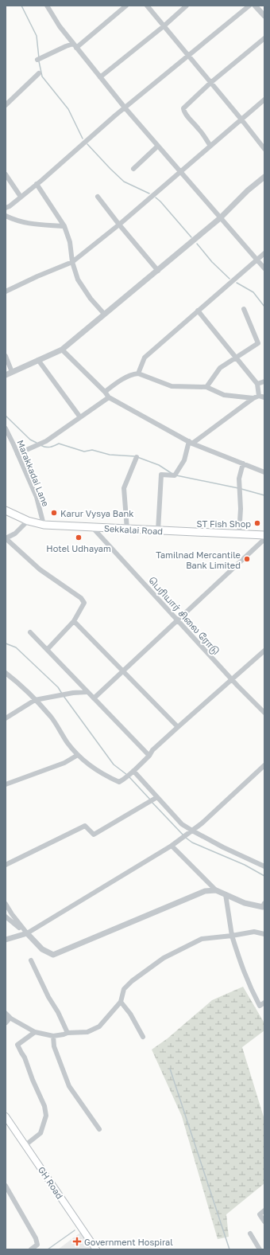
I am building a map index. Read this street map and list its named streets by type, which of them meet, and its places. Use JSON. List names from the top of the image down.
{
  "streets": {
    "main road": ["Sekkalai Road", "GH Road"],
    "street": ["Marakkadai Lane", "பெரியார் சிலை ரோடு"]
  },
  "crossings": [
    ["Marakkadai Lane", "Sekkalai Road"],
    ["Sekkalai Road", "பெரியார் சிலை ரோடு"]
  ],
  "places": {
    "other": [
      "Karur Vysya Bank",
      "ST Fish Shop",
      "Hotel Udhayam",
      "Tamilnad Mercantile Bank Limited"
    ],
    "health": ["Government Hospiral"]
  }
}
